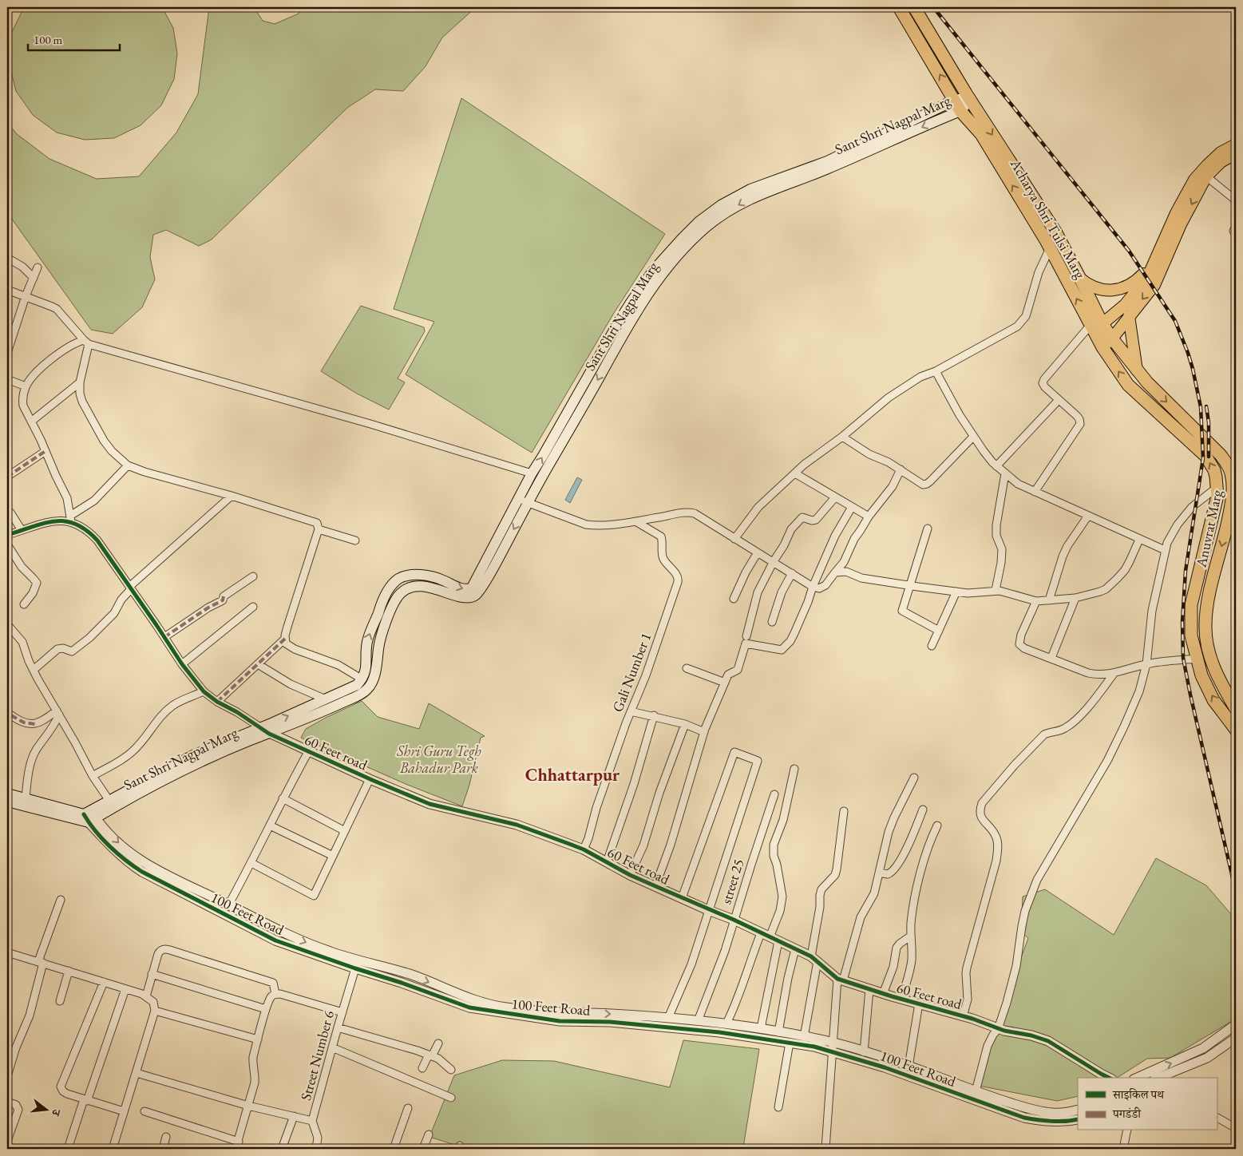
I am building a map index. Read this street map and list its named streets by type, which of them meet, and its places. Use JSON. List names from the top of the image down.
{
  "streets": {
    "highway": ["Acharya Shri Tulsi Marg", "Anuvrat Marg"],
    "main road": ["Sant Shri Nagpal Marg"],
    "street": [
      "Gali Number 1",
      "60 Feet road",
      "street 25",
      "100 Feet Road",
      "Street Number 6"
    ]
  },
  "crossings": [
    ["Sant Shri Nagpal Marg", "Acharya Shri Tulsi Marg"],
    ["Sant Shri Nagpal Marg", "60 Feet road"],
    ["Sant Shri Nagpal Marg", "100 Feet Road"],
    ["Acharya Shri Tulsi Marg", "Anuvrat Marg"],
    ["Gali Number 1", "60 Feet road"],
    ["60 Feet road", "street 25"],
    ["street 25", "100 Feet Road"],
    ["100 Feet Road", "Street Number 6"]
  ],
  "districts": ["Chhattarpur"],
  "parks": ["Shri Guru Tegh Bahadur Park"],
  "legend": ["साइकिल पथ", "पगडंडी"],
  "scale_bar": "100 m",
  "north": "right"
}
